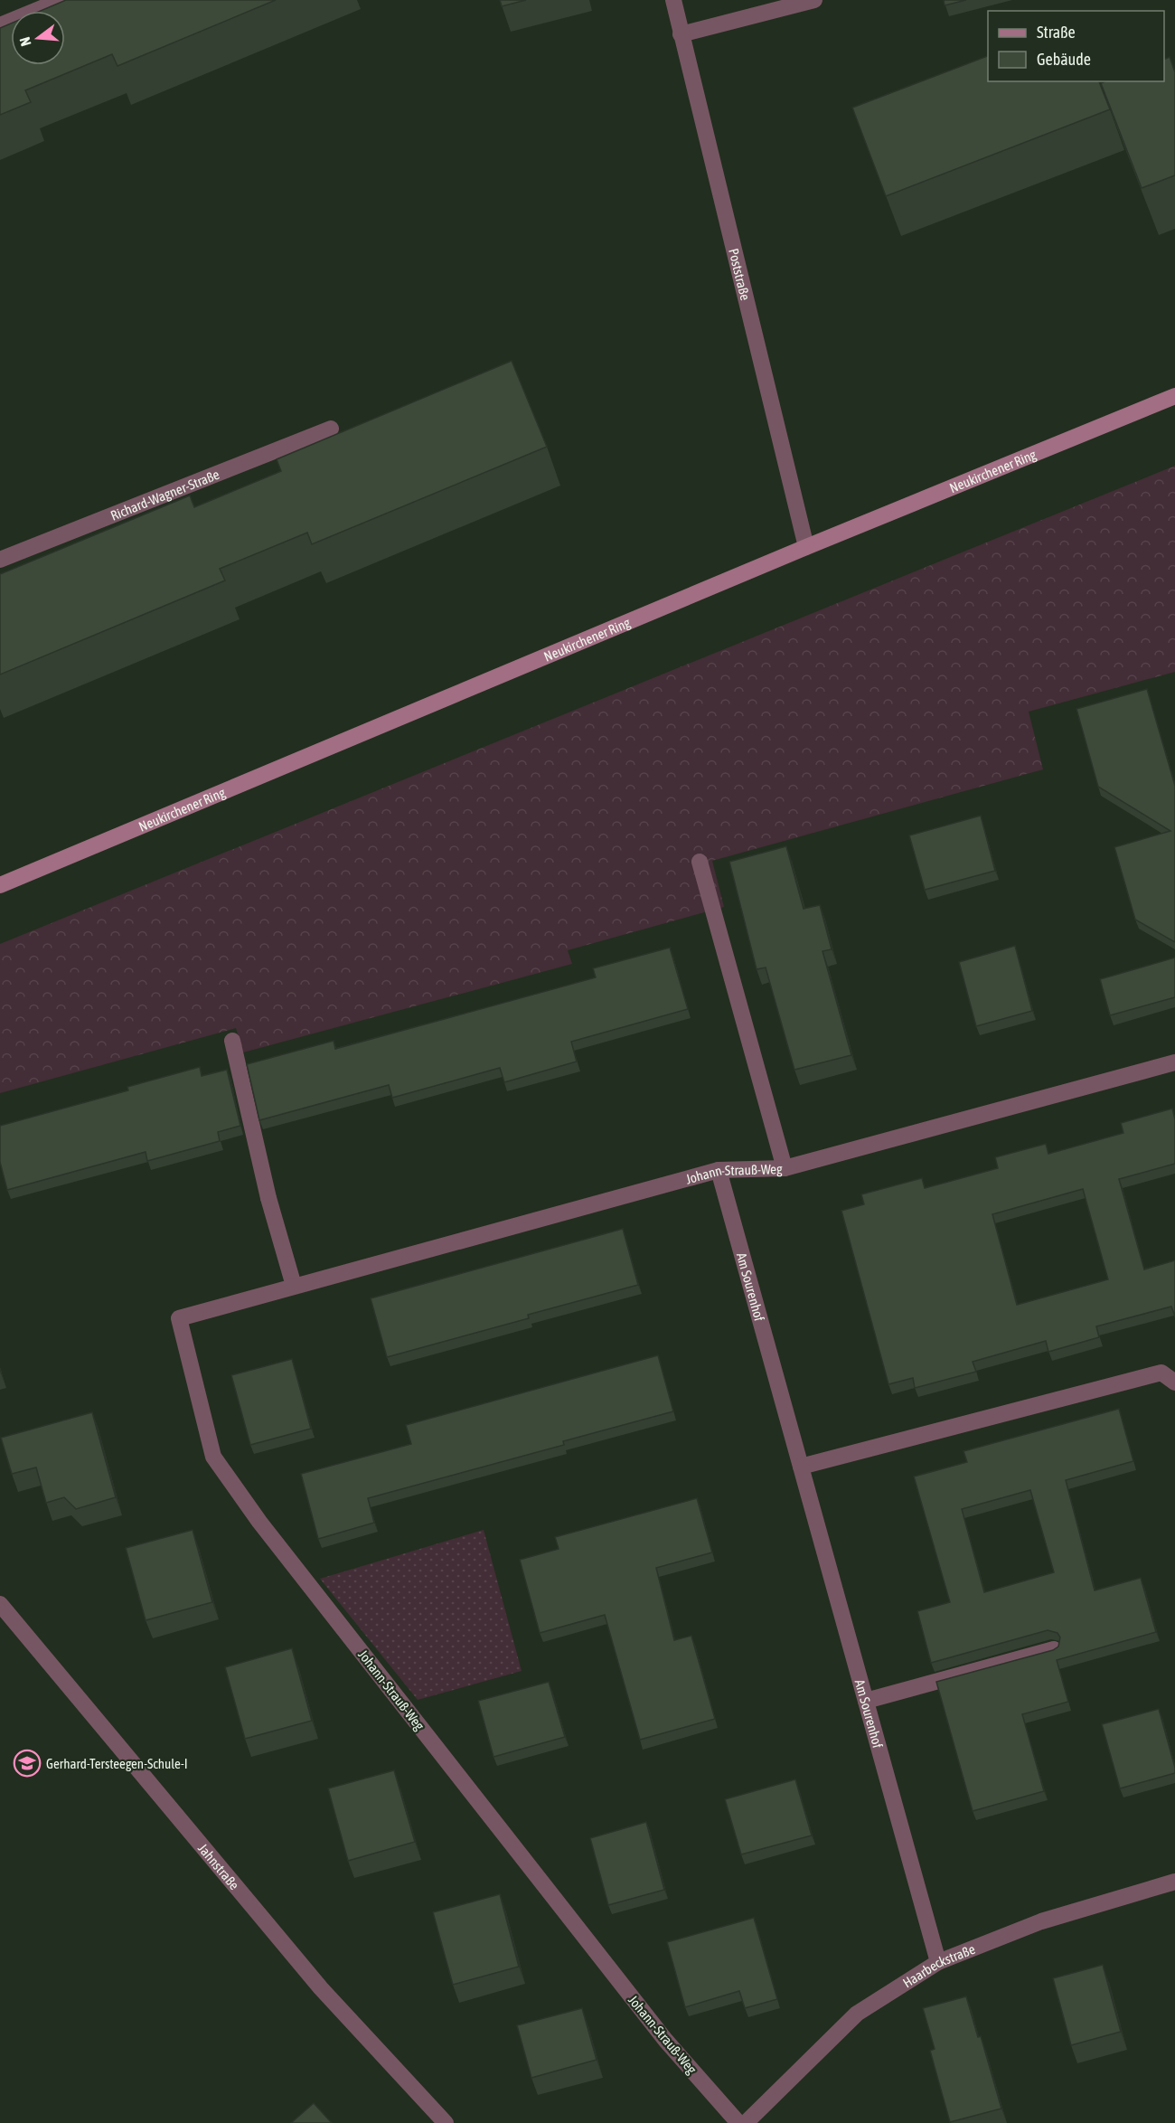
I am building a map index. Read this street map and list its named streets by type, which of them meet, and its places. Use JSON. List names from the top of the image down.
{
  "streets": {
    "street": [
      "Poststraße",
      "Neukirchener Ring",
      "Richard-Wagner-Straße",
      "Johann-Strauß-Weg",
      "Am Sourenhof",
      "Jahnstraße",
      "Haarbeckstraße"
    ]
  },
  "crossings": [
    ["Poststraße", "Neukirchener Ring"],
    ["Johann-Strauß-Weg", "Am Sourenhof"],
    ["Am Sourenhof", "Haarbeckstraße"]
  ],
  "places": {
    "school or university": ["Gerhard-Tersteegen-Schule-I"]
  },
  "legend": ["Straße", "Gebäude"],
  "north": "left"
}
